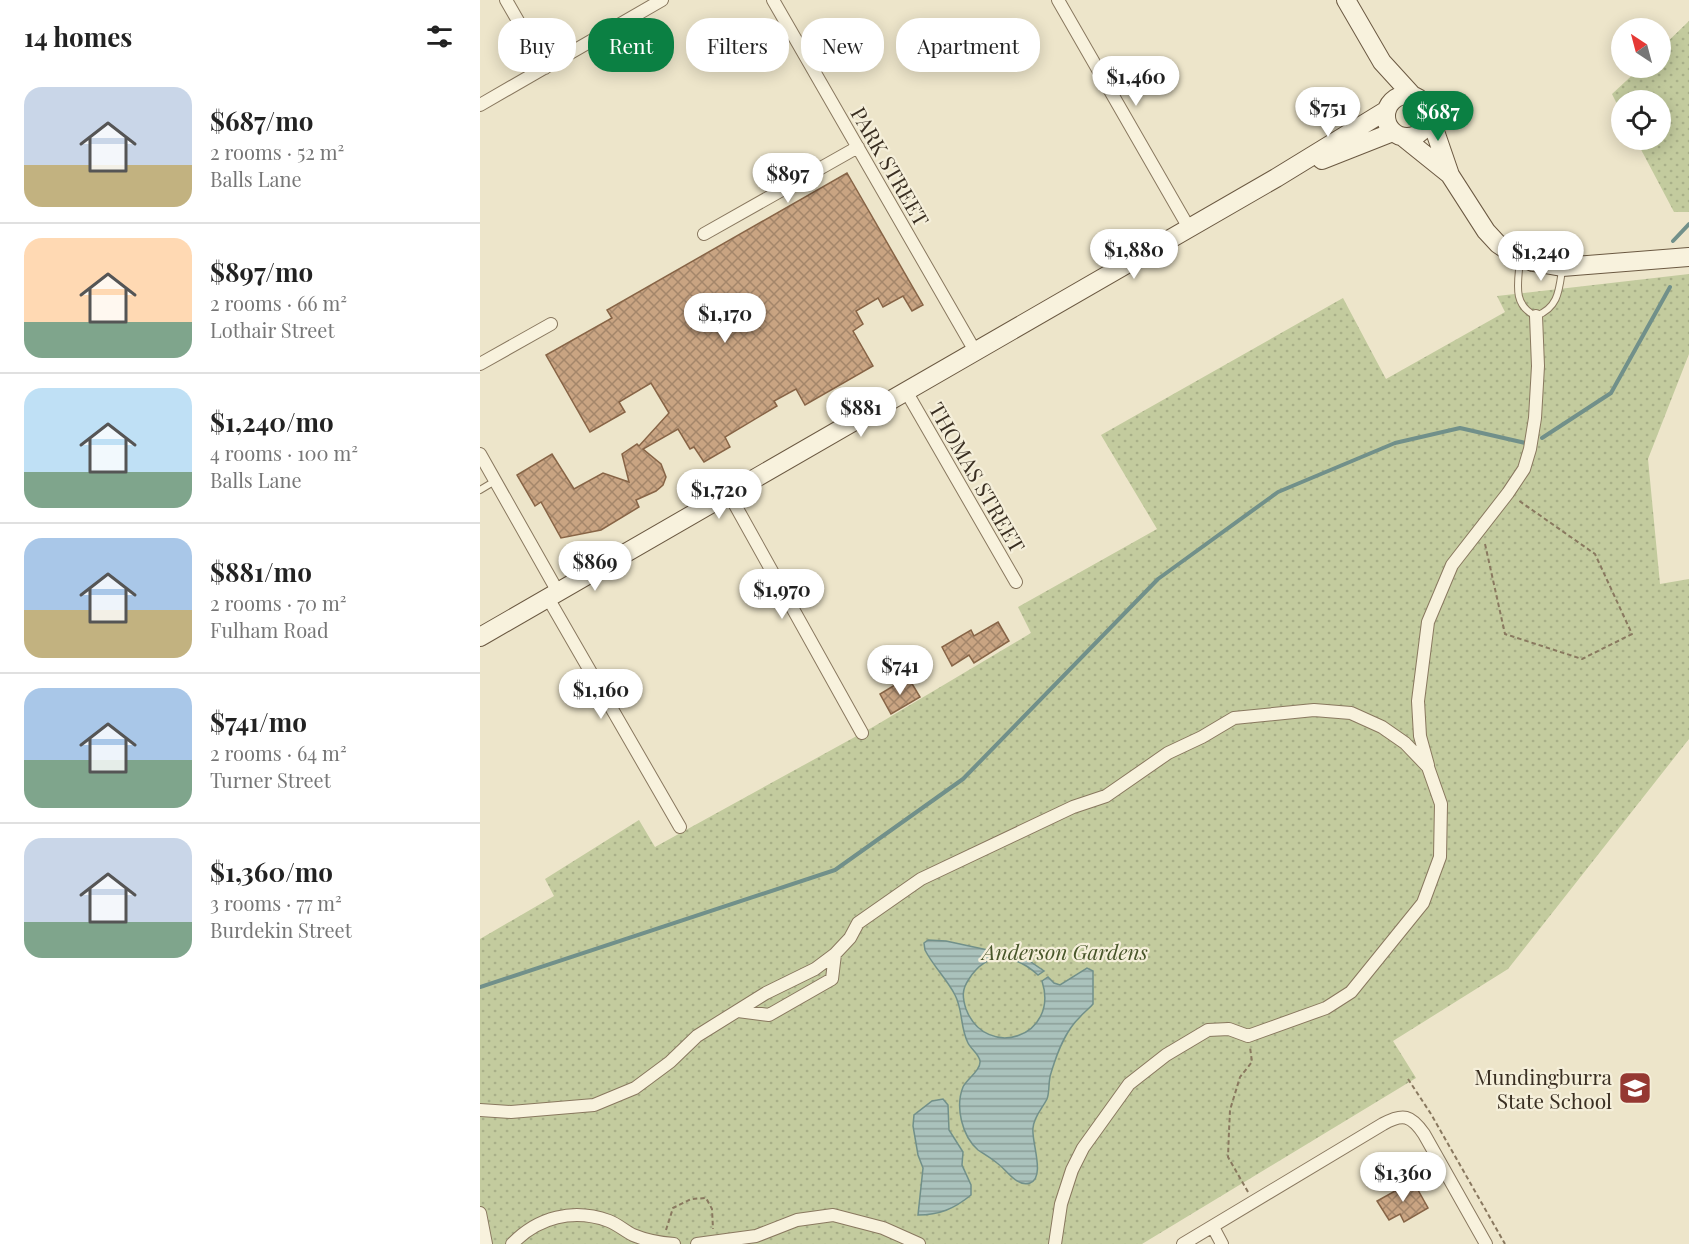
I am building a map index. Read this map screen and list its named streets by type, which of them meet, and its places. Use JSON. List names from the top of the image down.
{
  "streets": {
    "street": ["PARK STREET", "THOMAS STREET"]
  },
  "parks": ["Anderson Gardens"],
  "places": {
    "school or university": ["Mundingburra State School"]
  },
  "north": "top left",
  "page": {
    "heading": "14 homes",
    "chip": [
      "Buy",
      "Rent",
      "Filters",
      "New",
      "Apartment"
    ],
    "price": [
      "$1,460",
      "$751",
      "$687",
      "$897",
      "$1,880",
      "$1,240",
      "$1,170",
      "$881",
      "$1,720",
      "$869",
      "$1,970",
      "$741",
      "$1,160",
      "$1,360"
    ],
    "list": [
      {
        "name": "$687/mo",
        "note": "2 rooms · 52 m² · Balls Lane"
      },
      {
        "name": "$897/mo",
        "note": "2 rooms · 66 m² · Lothair Street"
      },
      {
        "name": "$1,240/mo",
        "note": "4 rooms · 100 m² · Balls Lane"
      },
      {
        "name": "$881/mo",
        "note": "2 rooms · 70 m² · Fulham Road"
      },
      {
        "name": "$741/mo",
        "note": "2 rooms · 64 m² · Turner Street"
      },
      {
        "name": "$1,360/mo",
        "note": "3 rooms · 77 m² · Burdekin Street"
      }
    ]
  }
}
